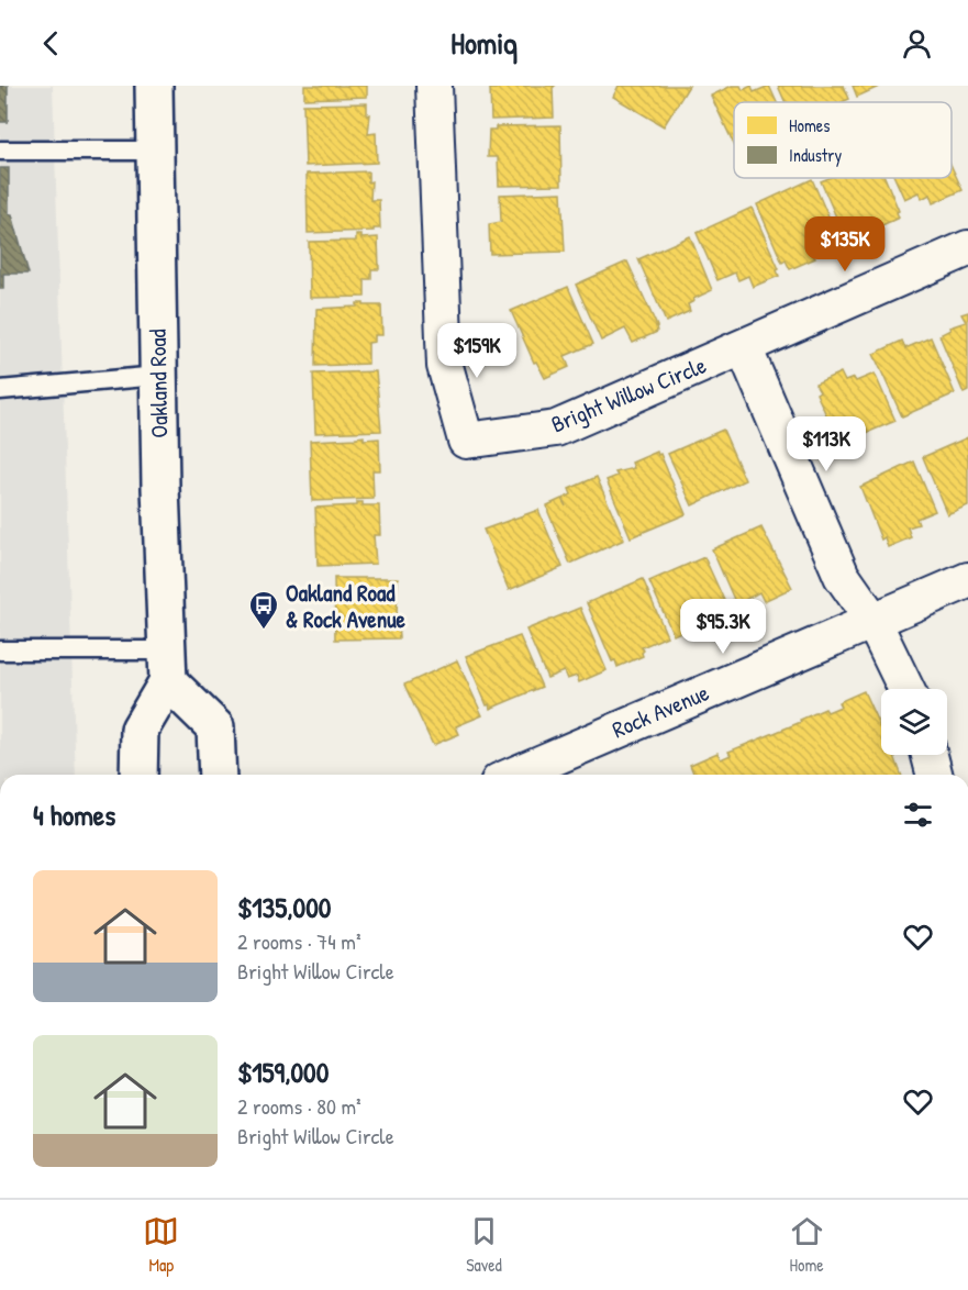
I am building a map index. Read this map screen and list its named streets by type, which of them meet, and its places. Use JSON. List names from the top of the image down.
{
  "streets": {
    "main road": ["Oakland Road"],
    "street": ["Bright Willow Circle", "Rock Avenue"]
  },
  "places": {
    "bus stop": ["Oakland Road & Rock Avenue"]
  },
  "legend": ["Homes", "Industry"],
  "page": {
    "header": "Homiq",
    "price": [
      "$135K",
      "$159K",
      "$113K",
      "$95.3K"
    ],
    "heading": "4 homes",
    "list": [
      {
        "name": "$135,000",
        "note": "2 rooms · 74 m² · Bright Willow Circle"
      },
      {
        "name": "$159,000",
        "note": "2 rooms · 80 m² · Bright Willow Circle"
      }
    ],
    "tabs": ["Map", "Saved", "Home"]
  }
}
